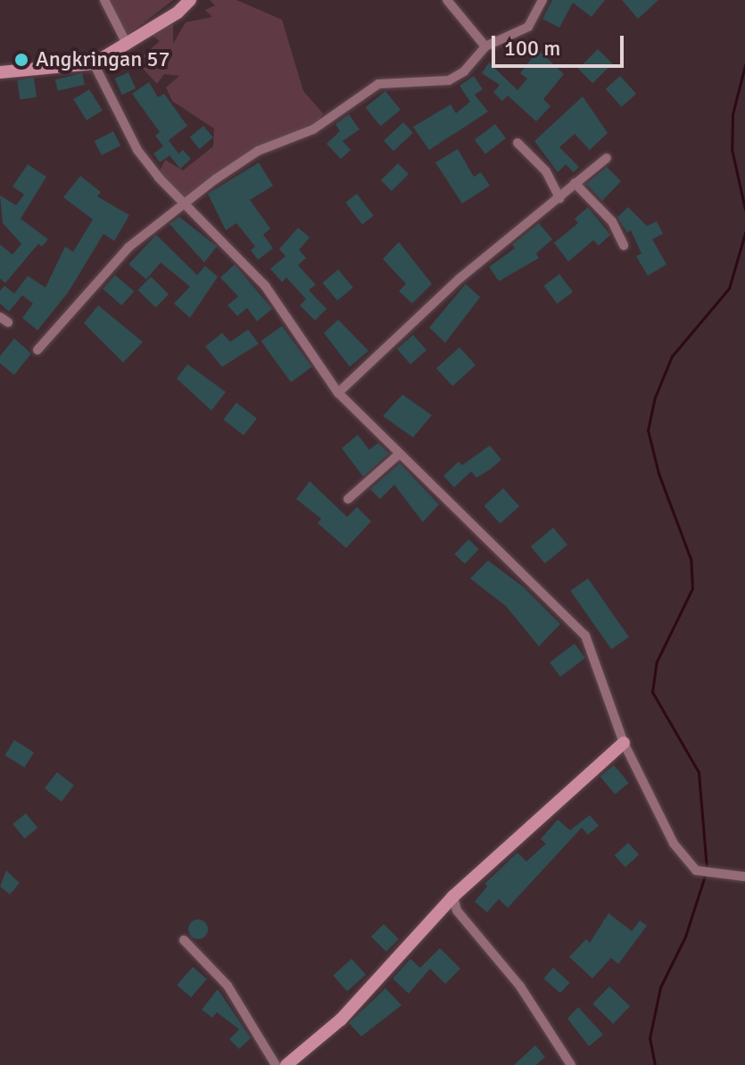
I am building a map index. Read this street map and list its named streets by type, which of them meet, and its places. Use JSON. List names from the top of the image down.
{
  "places": ["Angkringan 57"],
  "scale_bar": "100 m"
}
